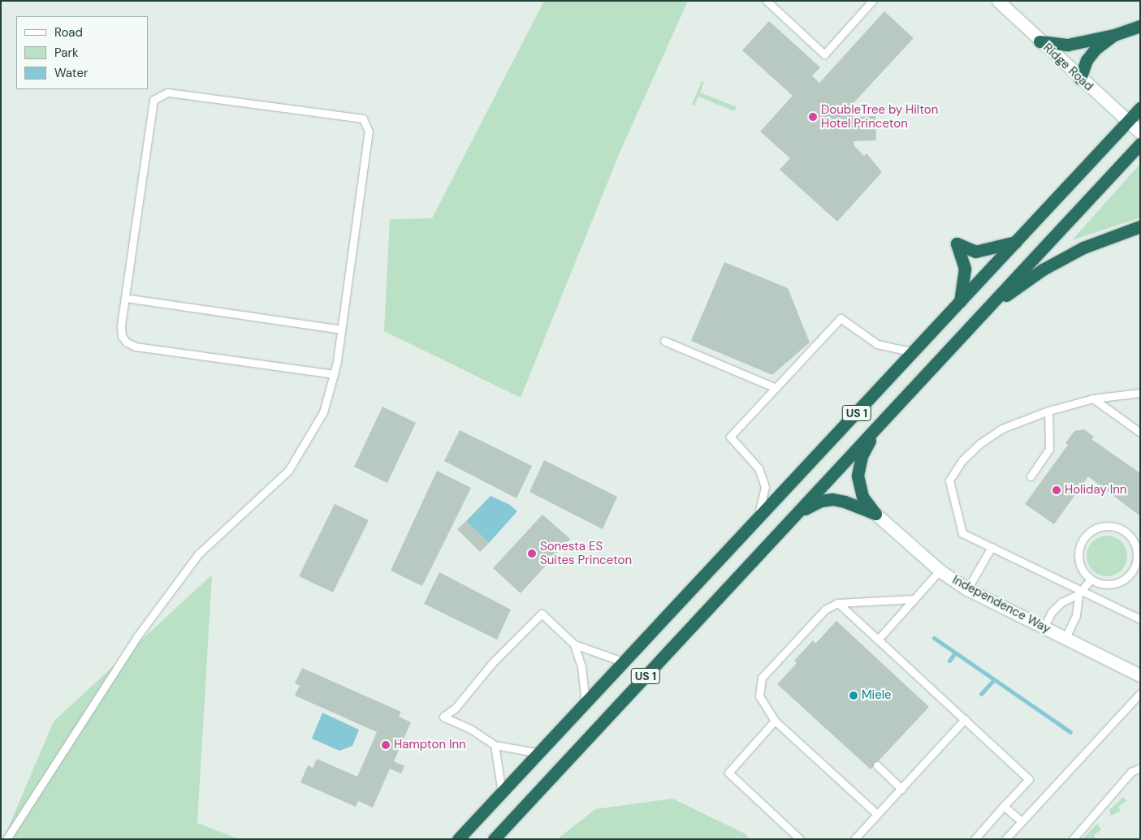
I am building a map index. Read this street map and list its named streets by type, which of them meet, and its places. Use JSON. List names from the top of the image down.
{
  "streets": {
    "highway": ["US 1"],
    "street": ["Ridge Road", "Independence Way"]
  },
  "crossings": [
    ["Ridge Road", "US 1"]
  ],
  "places": [
    "DoubleTree by Hilton Hotel Princeton",
    "Holiday Inn",
    "Sonesta ES Suites Princeton",
    "Miele",
    "Hampton Inn"
  ],
  "legend": ["Road", "Park", "Water"]
}
